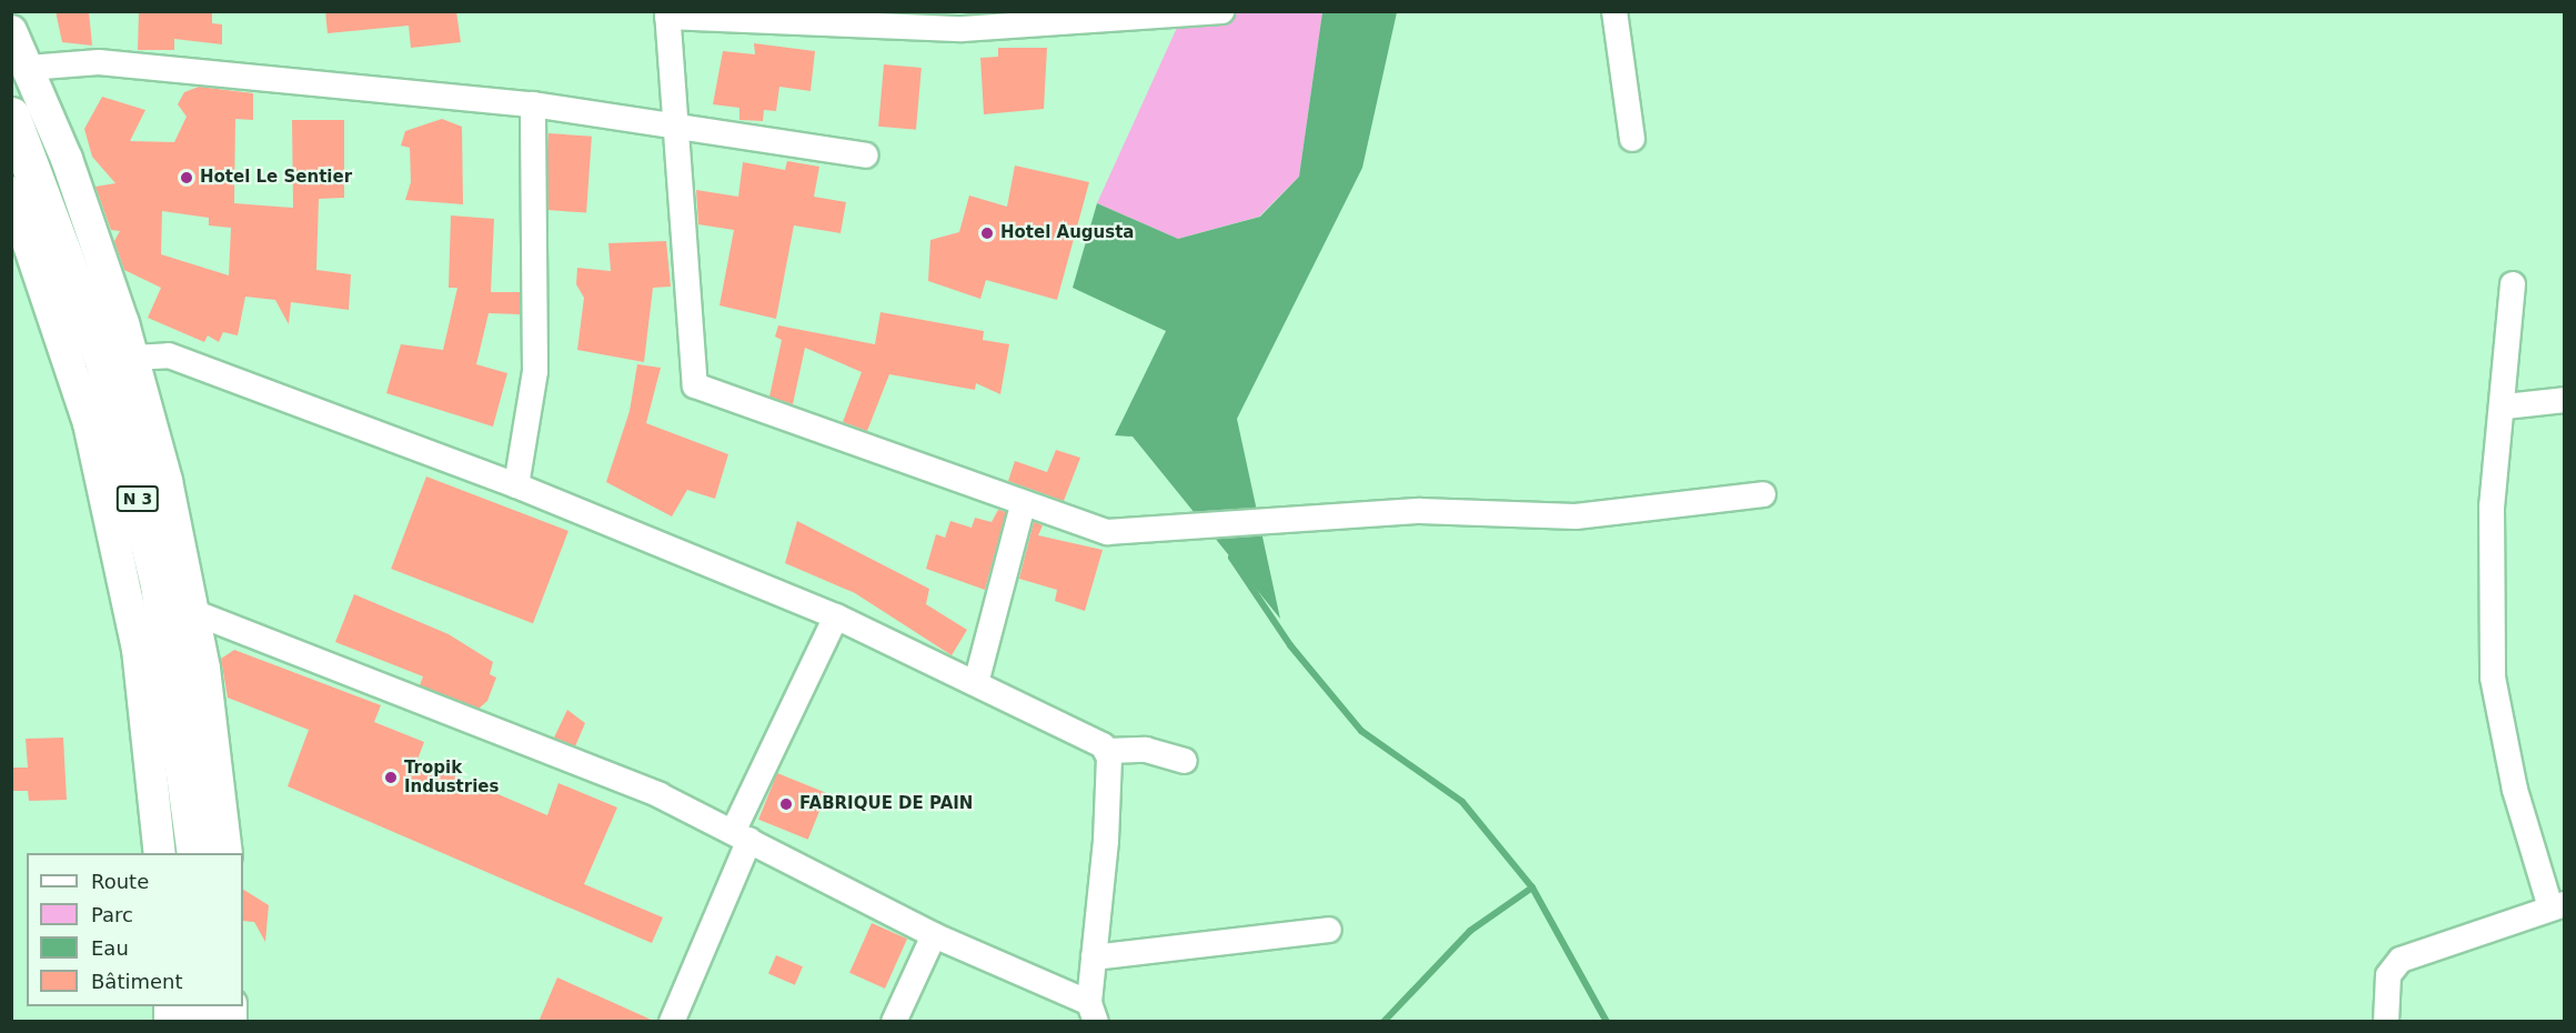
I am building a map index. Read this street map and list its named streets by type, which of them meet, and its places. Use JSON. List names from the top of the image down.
{
  "streets": {
    "highway": ["N 3"]
  },
  "places": [
    "Hotel Le Sentier",
    "Hotel Augusta",
    "Tropik Industries",
    "FABRIQUE DE PAIN"
  ],
  "legend": [
    "Route",
    "Parc",
    "Eau",
    "Bâtiment"
  ]
}
